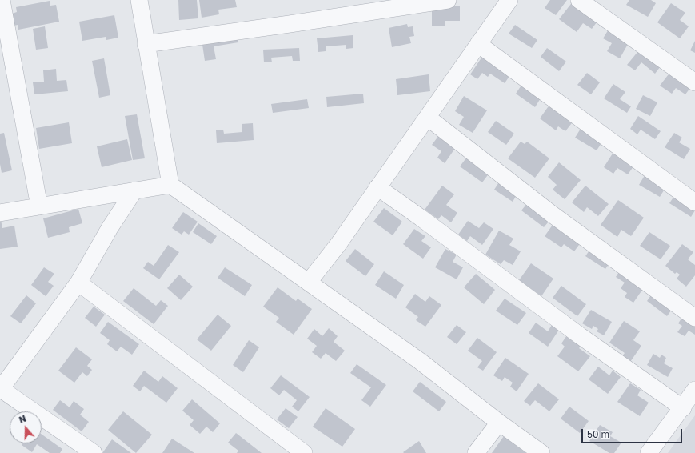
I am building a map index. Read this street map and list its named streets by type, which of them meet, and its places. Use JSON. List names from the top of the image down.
{
  "scale_bar": "50 m",
  "north": "top"
}
